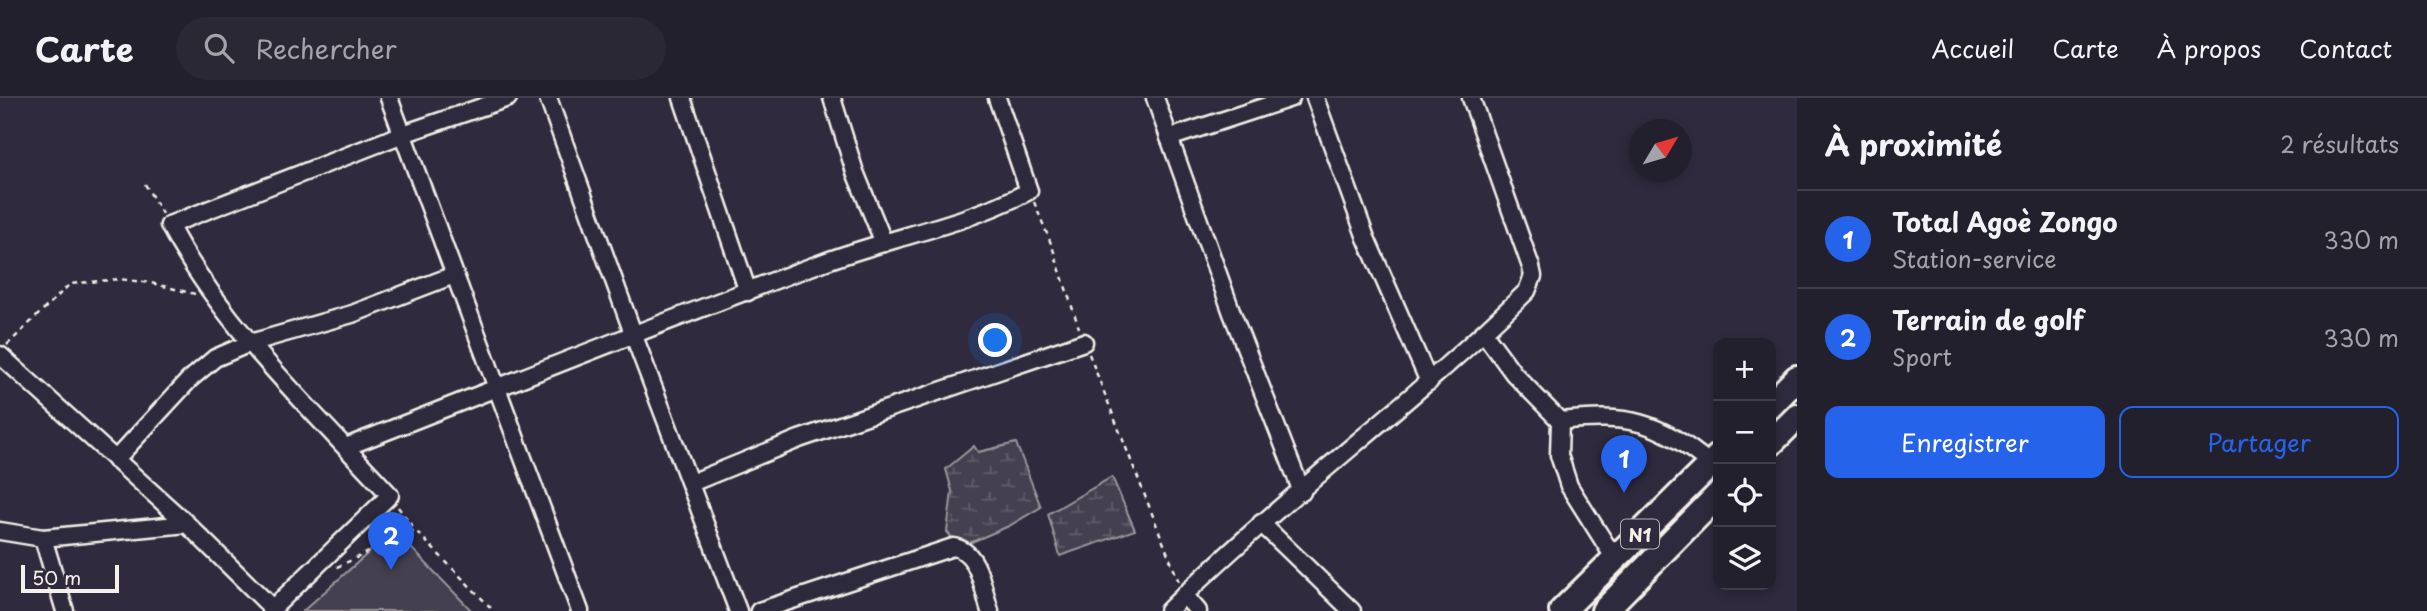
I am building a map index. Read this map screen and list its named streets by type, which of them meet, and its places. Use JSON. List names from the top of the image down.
{
  "streets": {
    "highway": ["N1"]
  },
  "scale_bar": "50 m",
  "north": "top right",
  "page": {
    "header": "Carte",
    "search": "Rechercher",
    "nav": [
      "Accueil",
      "Carte",
      "À propos",
      "Contact"
    ],
    "heading": ["À proximité", "2 résultats"],
    "list": [
      {
        "mark": "1",
        "name": "Total Agoè Zongo",
        "note": "Station-service",
        "value": "330 m"
      },
      {
        "mark": "2",
        "name": "Terrain de golf",
        "note": "Sport",
        "value": "330 m"
      }
    ],
    "map_buttons": ["+", "−"],
    "buttons": ["Enregistrer", "Partager"],
    "pins": ["1", "2"],
    "scale": "50 m"
  }
}
